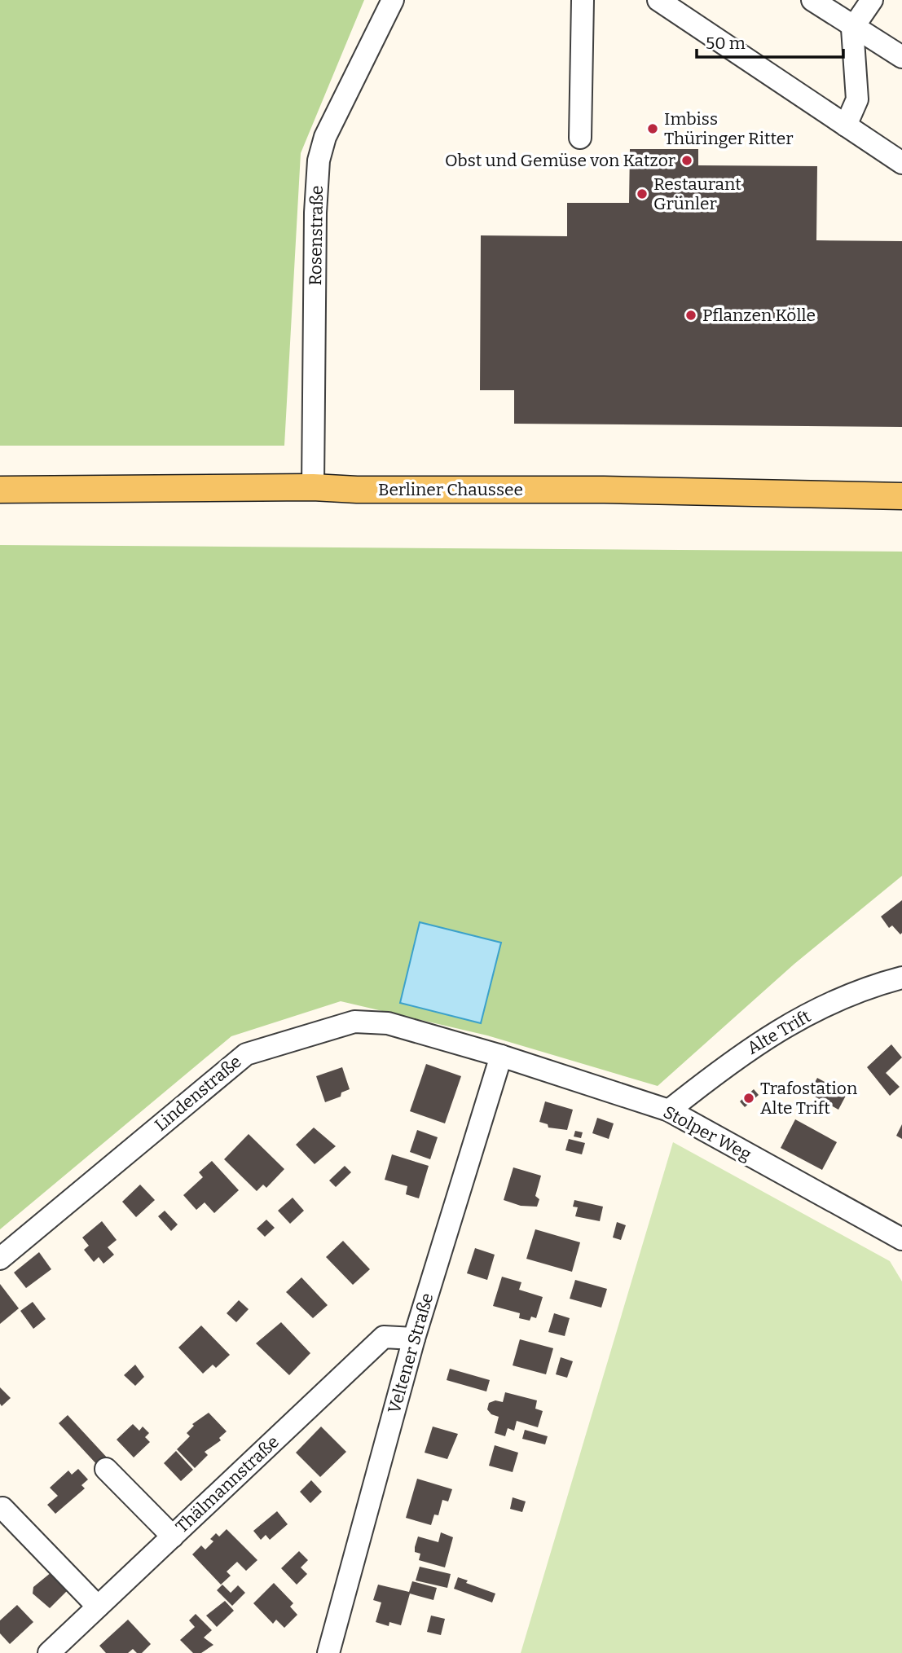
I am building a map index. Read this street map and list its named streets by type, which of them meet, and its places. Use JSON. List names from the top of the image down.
{
  "streets": {
    "main road": ["Berliner Chaussee"],
    "street": [
      "Rosenstraße",
      "Alte Trift",
      "Lindenstraße",
      "Stolper Weg",
      "Veltener Straße",
      "Thälmannstraße"
    ]
  },
  "crossings": [
    ["Rosenstraße", "Berliner Chaussee"],
    ["Alte Trift", "Stolper Weg"],
    ["Lindenstraße", "Stolper Weg"],
    ["Lindenstraße", "Veltener Straße"],
    ["Stolper Weg", "Veltener Straße"],
    ["Veltener Straße", "Thälmannstraße"]
  ],
  "places": [
    "Imbiss Thüringer Ritter",
    "Obst und Gemüse von Katzor",
    "Restaurant Grünler",
    "Pflanzen Kölle",
    "Trafostation Alte Trift"
  ],
  "scale_bar": "50 m"
}
